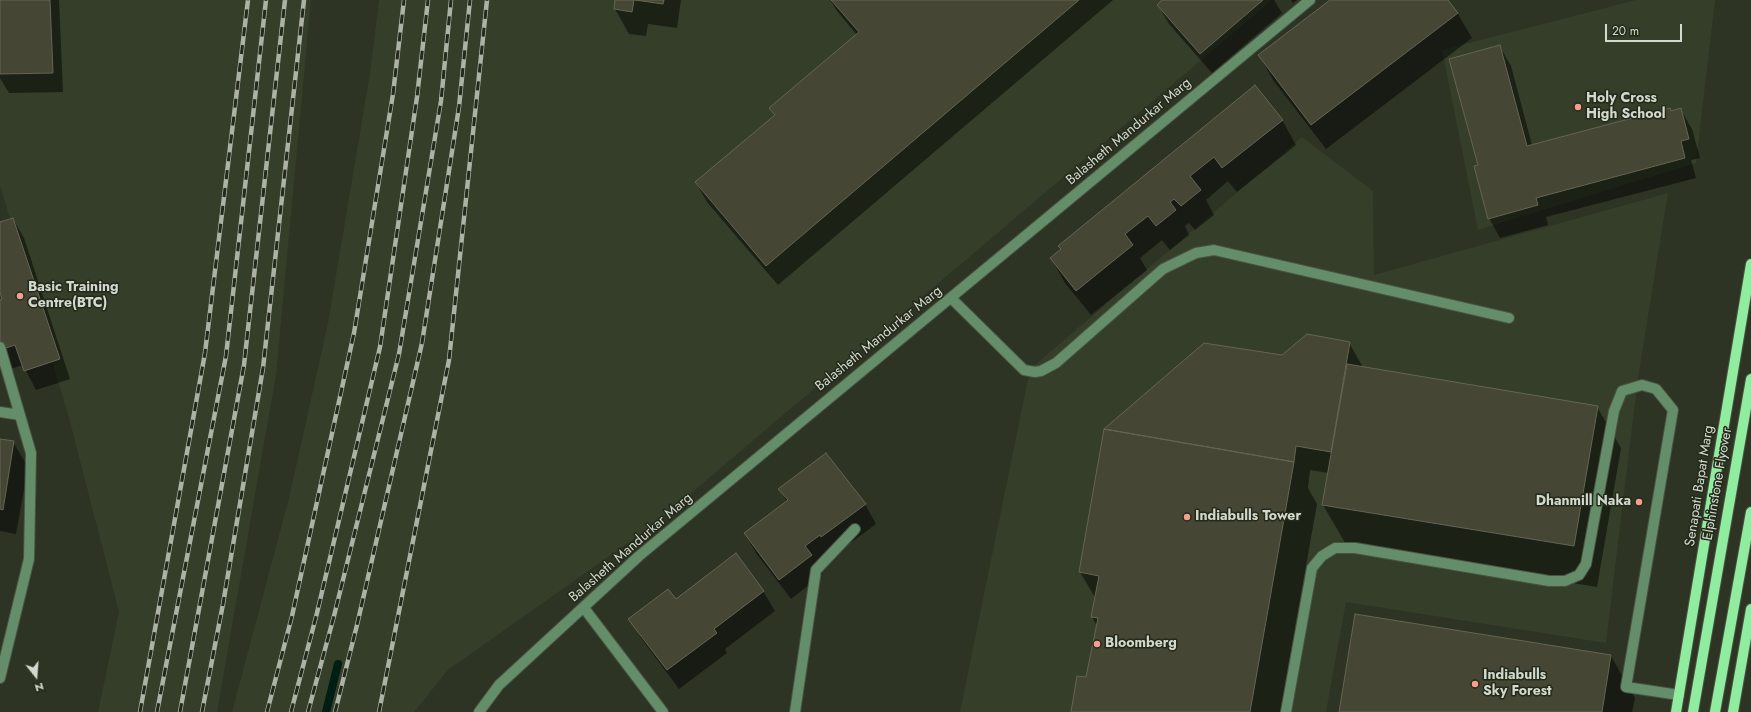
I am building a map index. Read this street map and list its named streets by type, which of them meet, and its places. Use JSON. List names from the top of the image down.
{
  "streets": {
    "main road": ["Elphinstone Flyover", "Senapati Bapat Marg"],
    "street": ["Balasheth Mandurkar Marg"]
  },
  "places": [
    "Holy Cross High School",
    "Basic Training Centre(BTC)",
    "Dhanmill Naka",
    "Indiabulls Tower",
    "Bloomberg",
    "Indiabulls Sky Forest"
  ],
  "scale_bar": "20 m",
  "north": "bottom"
}
